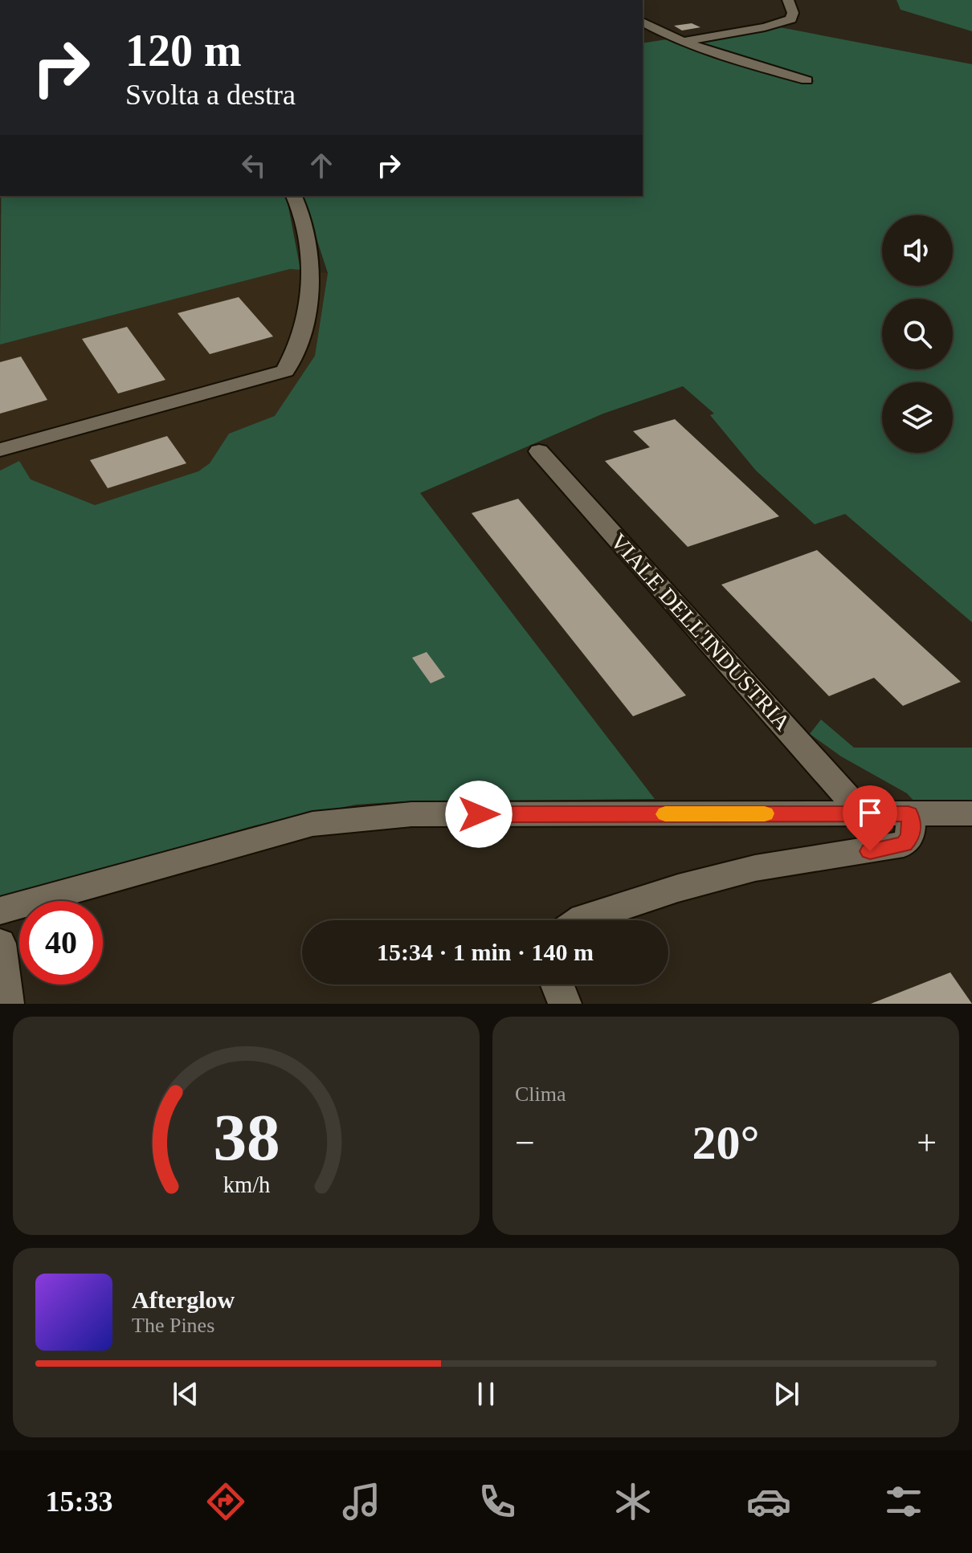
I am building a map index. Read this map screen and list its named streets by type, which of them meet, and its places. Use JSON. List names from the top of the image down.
{
  "streets": {
    "street": ["VIALE DELL'INDUSTRIA"]
  },
  "page": {
    "turn": ["120 m", "Svolta a destra"],
    "limit": "40",
    "trip": "15:34 · 1 min · 140 m",
    "tile": "Clima",
    "heat": ["−", "20°", "+"],
    "song": ["Afterglow", "The Pines"],
    "tabs": "15:33",
    "gauge": ["38", "km/h"]
  }
}
